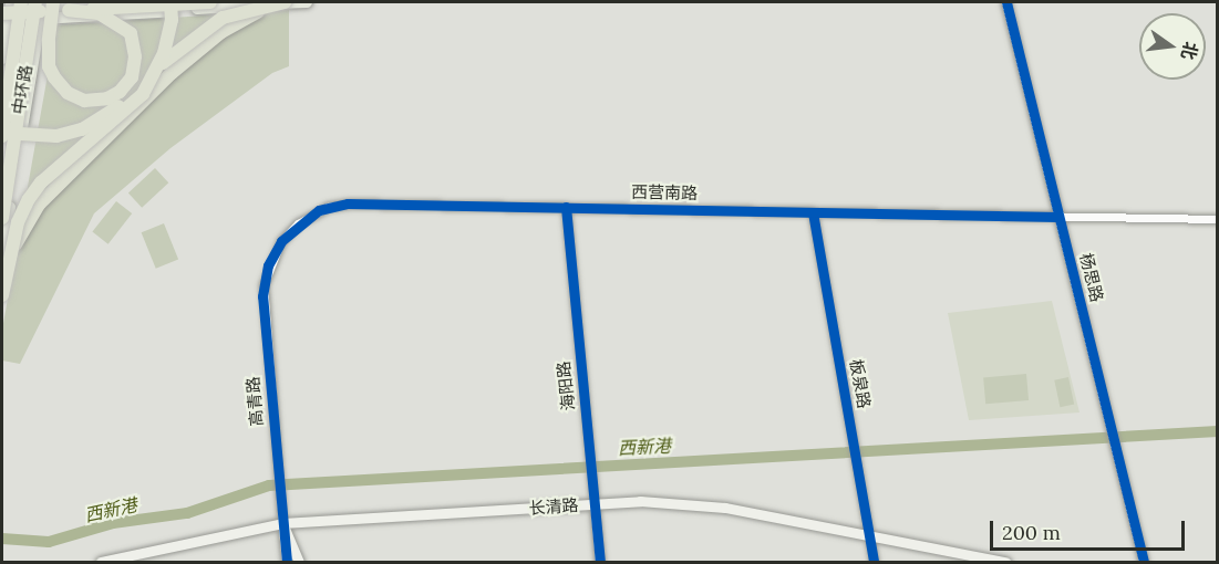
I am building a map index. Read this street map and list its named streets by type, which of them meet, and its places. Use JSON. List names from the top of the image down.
{
  "streets": {
    "highway": ["中环路"],
    "main road": ["高青路", "长清路"],
    "street": [
      "西营南路",
      "杨思路",
      "板泉路",
      "海阳路"
    ]
  },
  "crossings": [
    ["西营南路", "杨思路"],
    ["西营南路", "板泉路"],
    ["西营南路", "海阳路"],
    ["西营南路", "高青路"],
    ["板泉路", "长清路"],
    ["海阳路", "长清路"],
    ["高青路", "长清路"]
  ],
  "water": ["西新港"],
  "scale_bar": "200 m",
  "north": "right"
}
